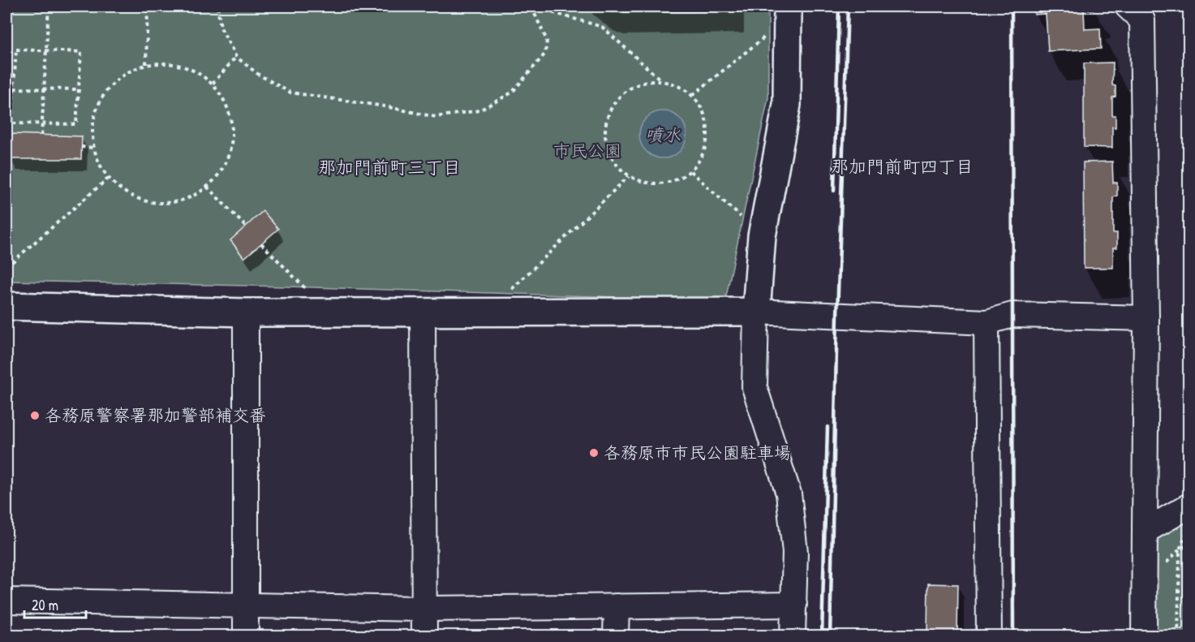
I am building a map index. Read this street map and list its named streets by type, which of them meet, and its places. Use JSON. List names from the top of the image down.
{
  "districts": ["那加門前町四丁目", "那加門前町三丁目"],
  "water": ["噴水"],
  "parks": ["市民公園"],
  "places": ["各務原警察署那加警部補交番", "各務原市市民公園駐車場"],
  "scale_bar": "20 m"
}
